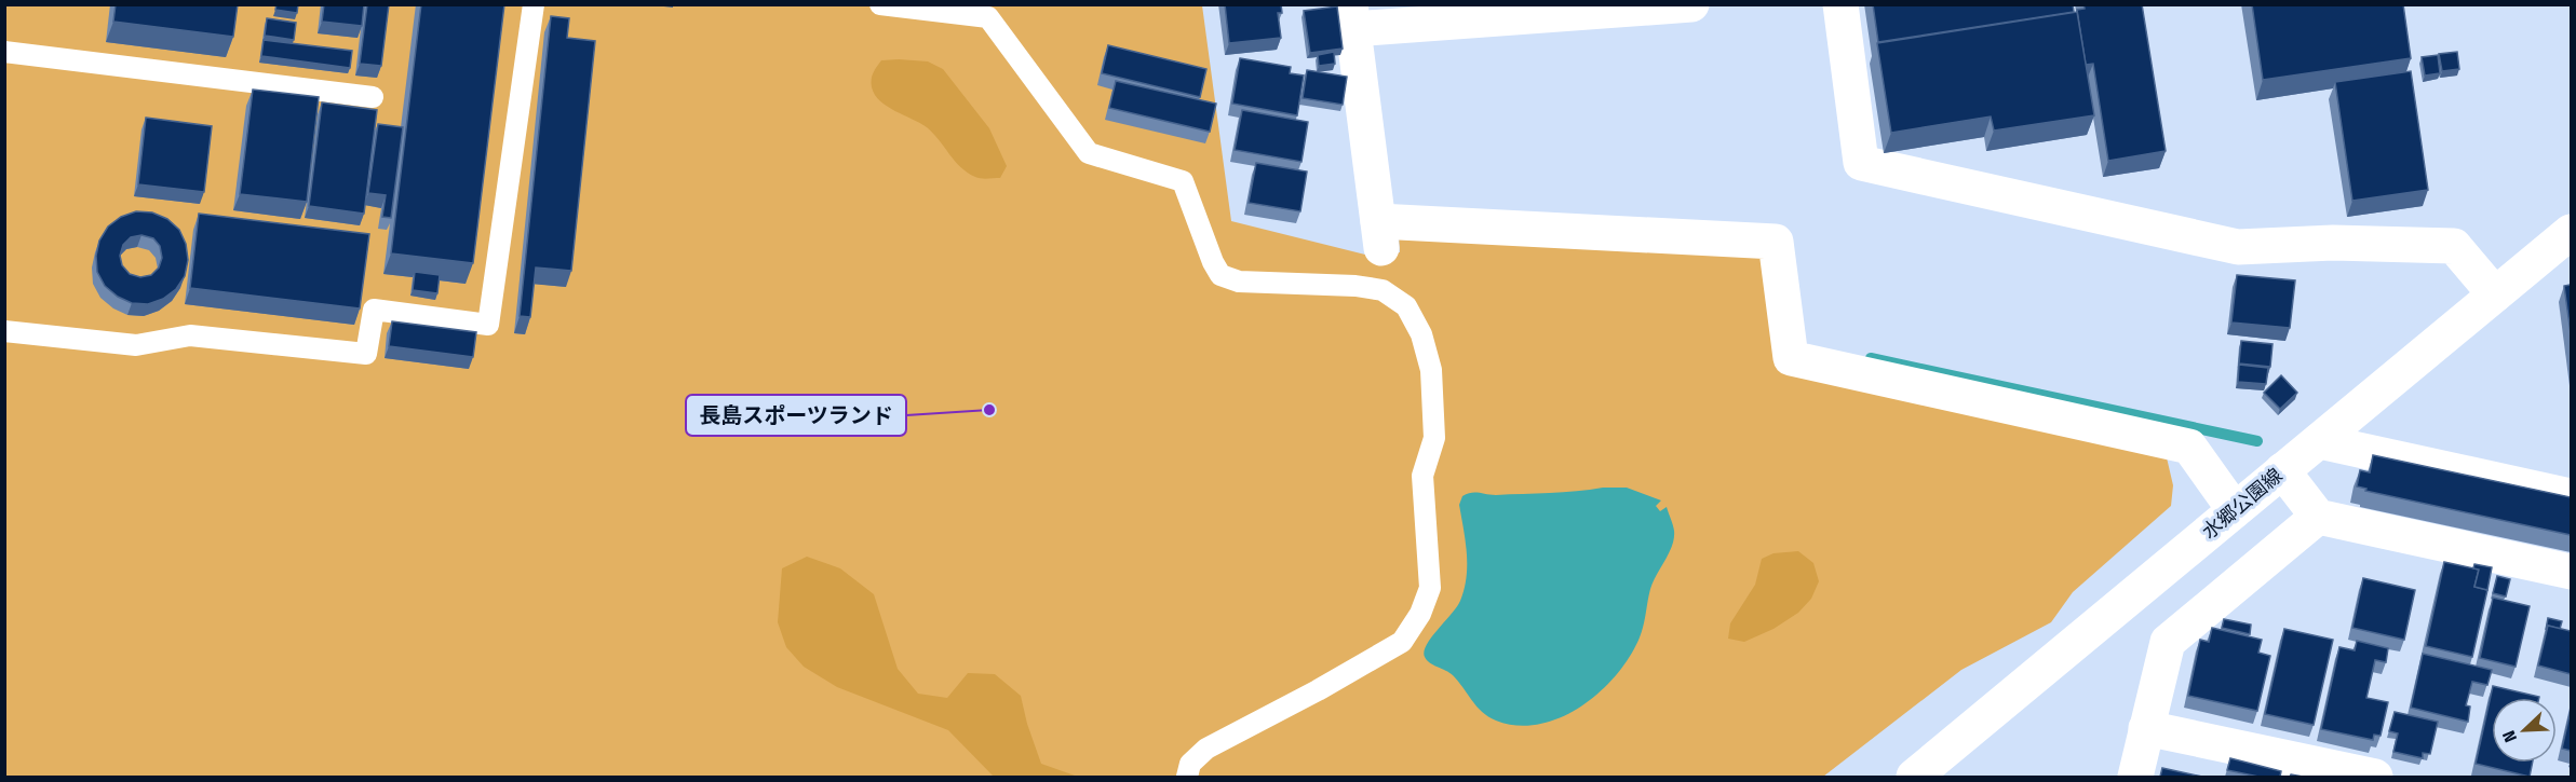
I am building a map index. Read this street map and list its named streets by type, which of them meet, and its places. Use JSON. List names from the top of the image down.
{
  "streets": {
    "street": ["水郷公園線"]
  },
  "places": ["長島スポーツランド"],
  "north": "bottom left"
}
